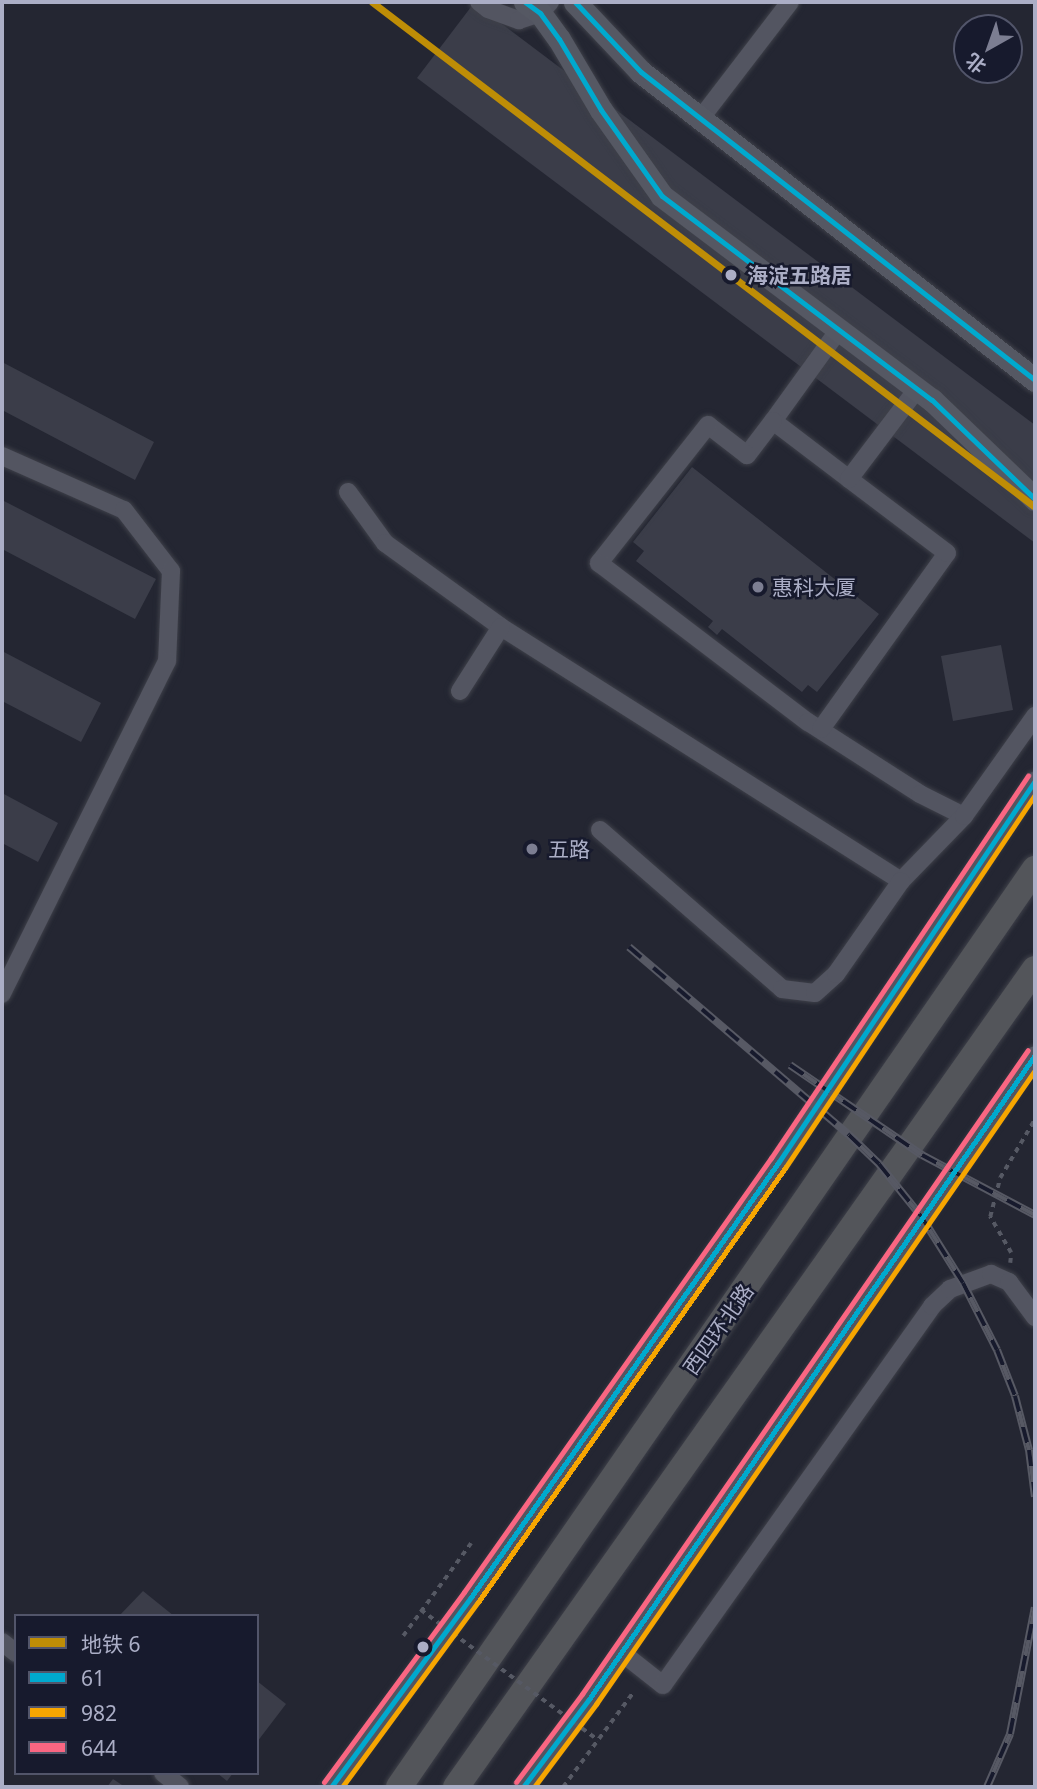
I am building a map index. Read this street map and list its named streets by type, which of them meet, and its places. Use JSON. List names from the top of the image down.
{
  "streets": {
    "highway": ["西四环北路"]
  },
  "places": ["海淀五路居", "惠科大厦", "五路"],
  "lines": [
    "metro line 6",
    "transit line 61",
    "transit line 644",
    "transit line 982"
  ],
  "legend": [
    "地铁 6",
    "61",
    "982",
    "644"
  ],
  "north": "bottom left"
}
